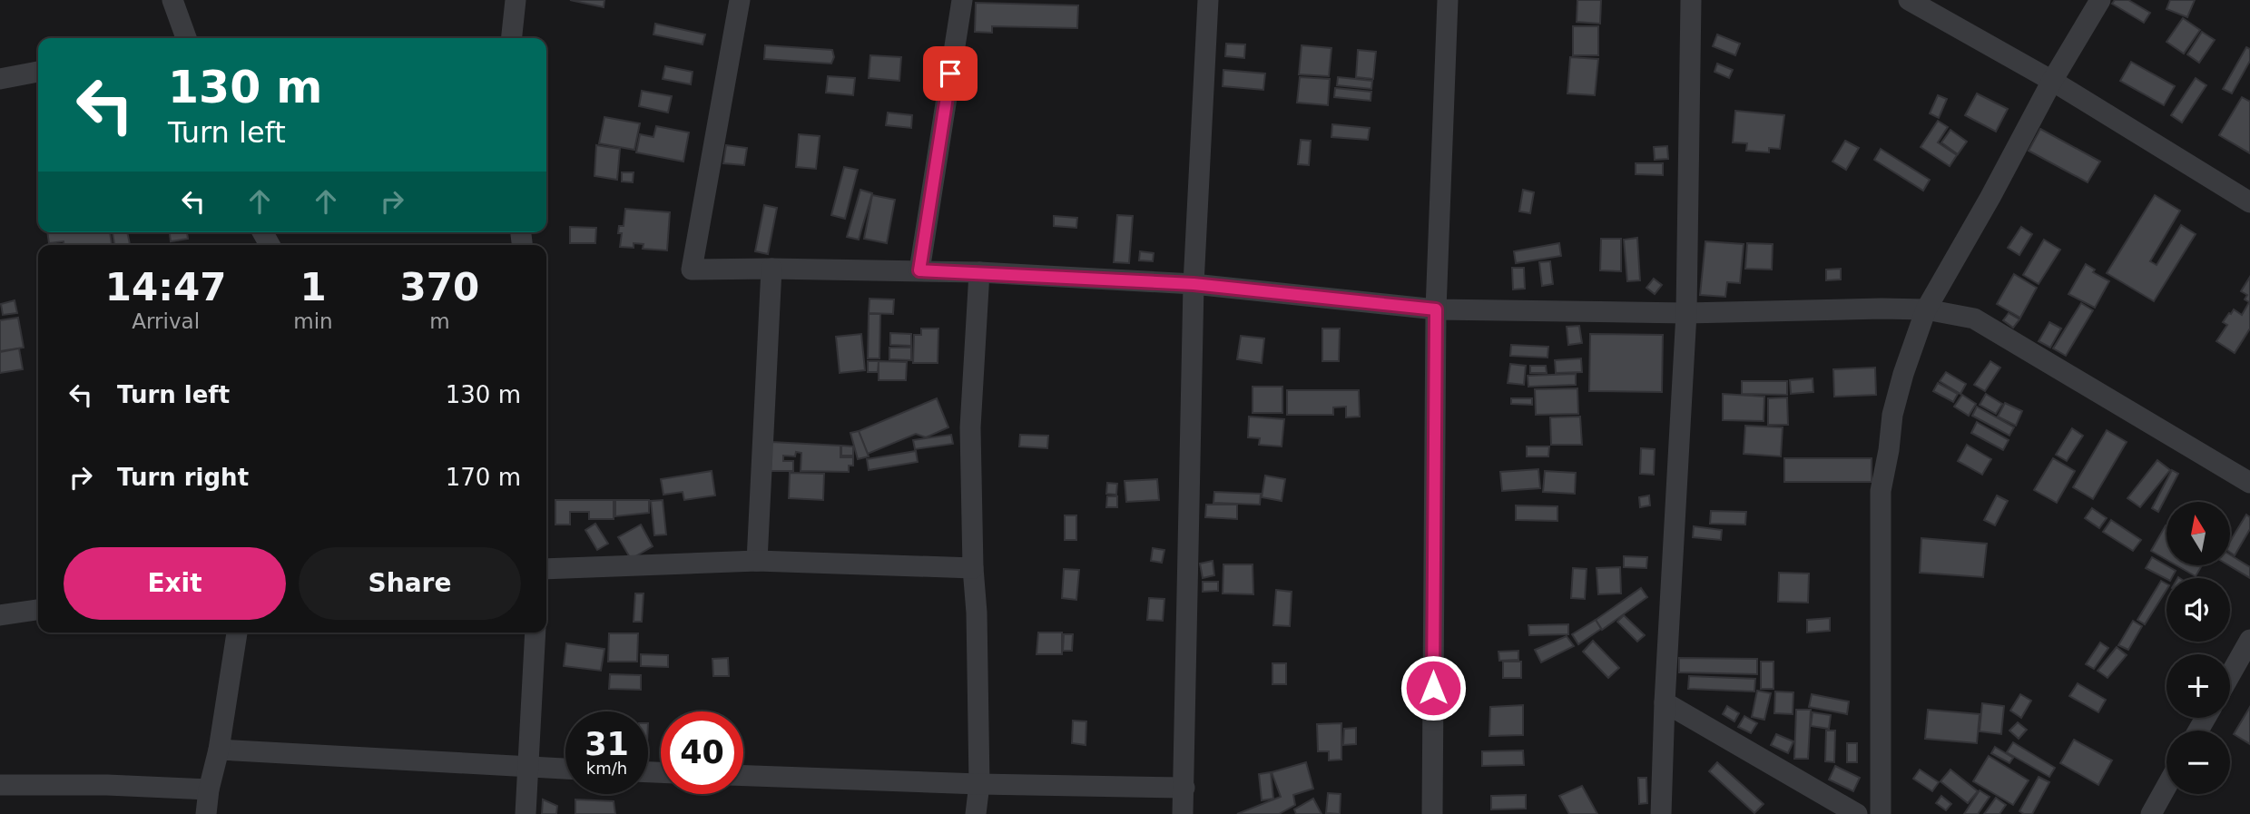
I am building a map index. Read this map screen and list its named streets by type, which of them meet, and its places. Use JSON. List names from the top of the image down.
{
  "north": "top",
  "page": {
    "turn": ["130 m", "Turn left"],
    "eta": [
      "14:47",
      "Arrival",
      "1",
      "min",
      "370",
      "m"
    ],
    "list": [
      {
        "name": "Turn left",
        "value": "130 m"
      },
      {
        "name": "Turn right",
        "value": "170 m"
      }
    ],
    "map_buttons": ["+", "−"],
    "buttons": ["Exit", "Share"],
    "speed": "31 km/h",
    "limit": "40"
  }
}
